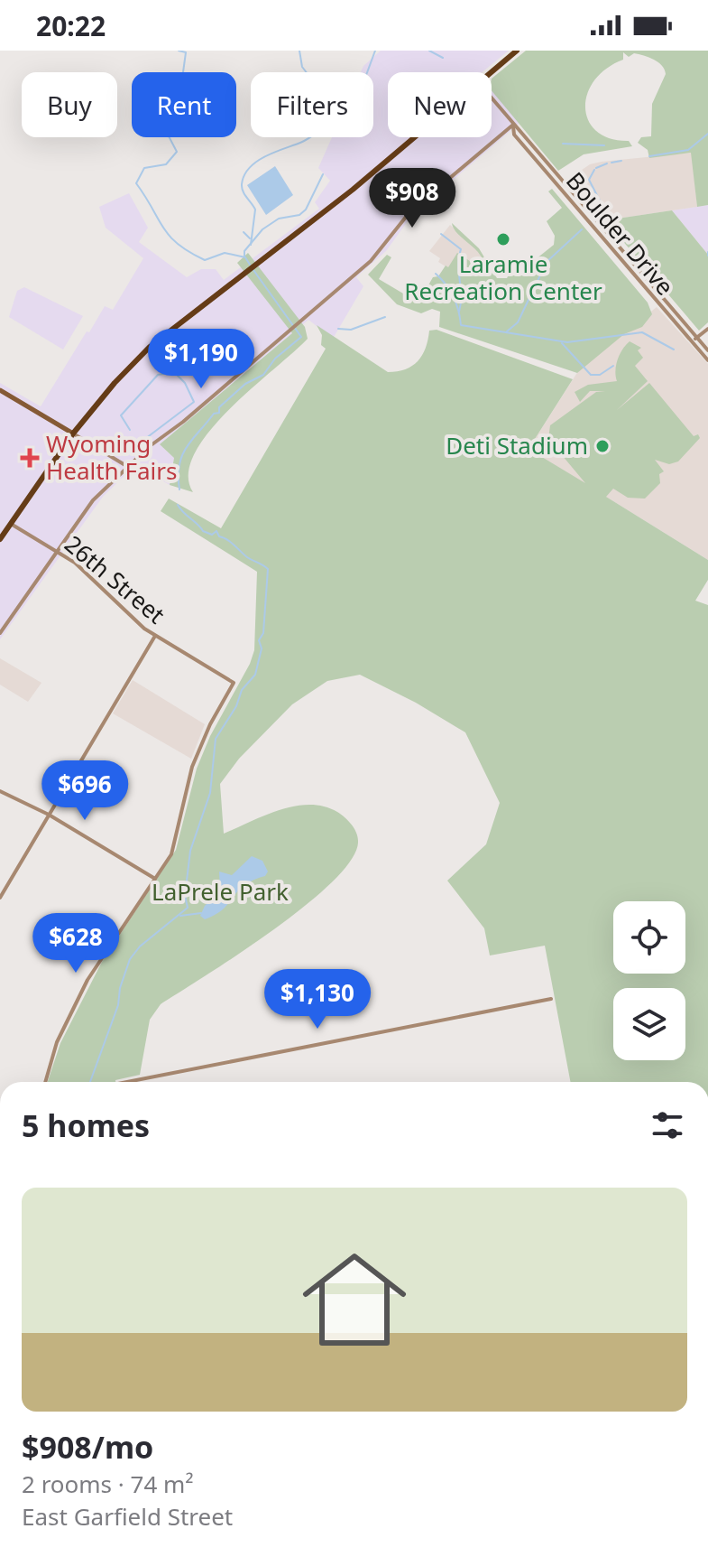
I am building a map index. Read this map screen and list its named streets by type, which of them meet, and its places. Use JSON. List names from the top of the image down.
{
  "streets": {
    "street": ["Boulder Drive", "26th Street"]
  },
  "parks": ["LaPrele Park"],
  "places": {
    "other": ["Laramie Recreation Center", "Deti Stadium"],
    "health": ["Wyoming Health Fairs"]
  },
  "page": {
    "status": "20:22",
    "chip": [
      "Buy",
      "Rent",
      "Filters",
      "New"
    ],
    "price": [
      "$908",
      "$1,190",
      "$696",
      "$628",
      "$1,130"
    ],
    "heading": "5 homes",
    "list": [
      {
        "name": "$908/mo",
        "note": "2 rooms · 74 m² · East Garfield Street"
      }
    ]
  }
}
